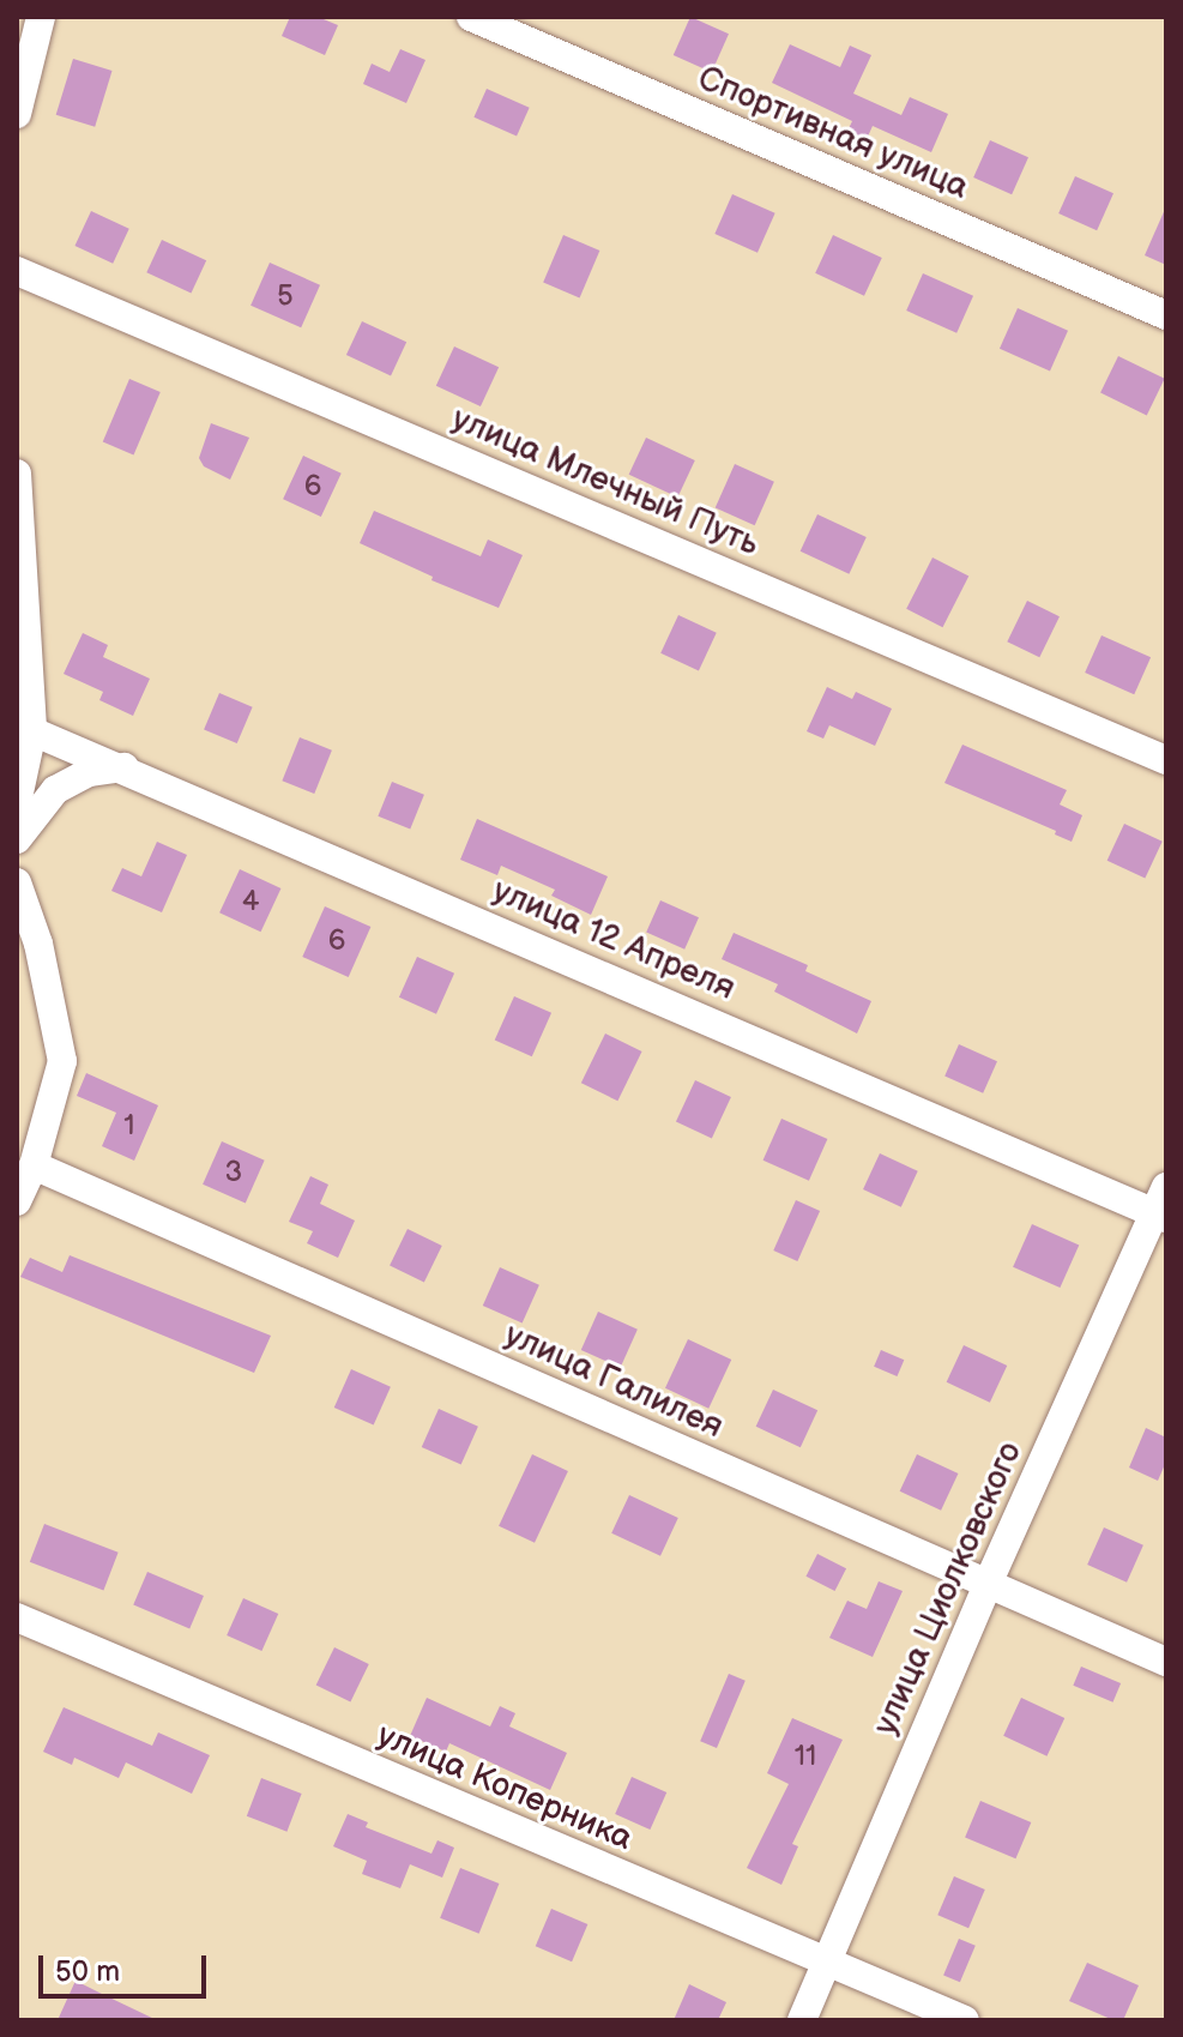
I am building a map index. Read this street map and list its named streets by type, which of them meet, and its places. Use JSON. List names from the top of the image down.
{
  "streets": {
    "street": [
      "Спортивная улица",
      "улица Млечный Путь",
      "улица 12 Апреля",
      "улица Галилея",
      "улица Циолковского",
      "улица Коперника"
    ]
  },
  "crossings": [
    ["улица 12 Апреля", "улица Циолковского"],
    ["улица Галилея", "улица Циолковского"],
    ["улица Циолковского", "улица Коперника"]
  ],
  "house_numbers": [
    "5",
    "6",
    "4",
    "6",
    "1",
    "3",
    "11"
  ],
  "scale_bar": "50 m"
}
